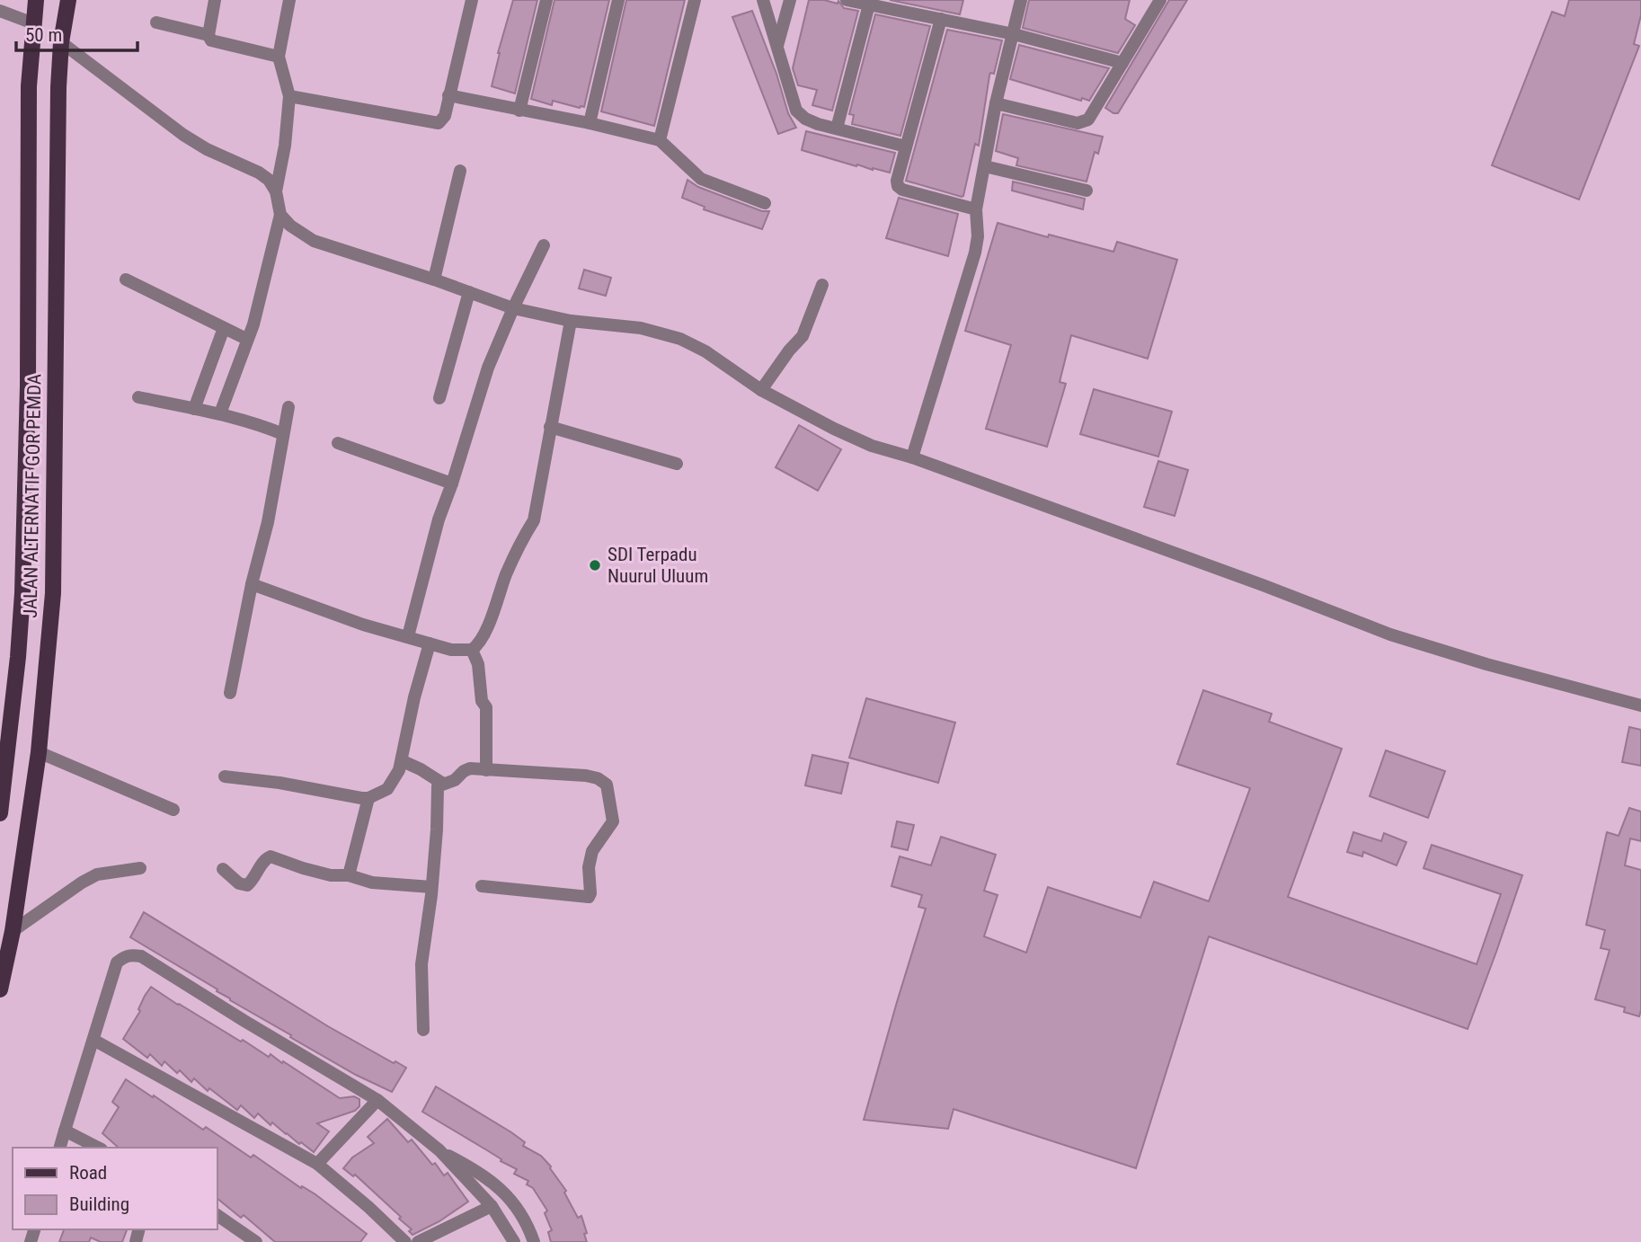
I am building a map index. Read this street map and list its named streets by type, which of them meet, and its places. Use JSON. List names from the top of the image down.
{
  "streets": {
    "main road": ["JALAN ALTERNATIF GOR PEMDA"]
  },
  "places": ["SDI Terpadu Nuurul Uluum"],
  "legend": ["Road", "Building"],
  "scale_bar": "50 m"
}
